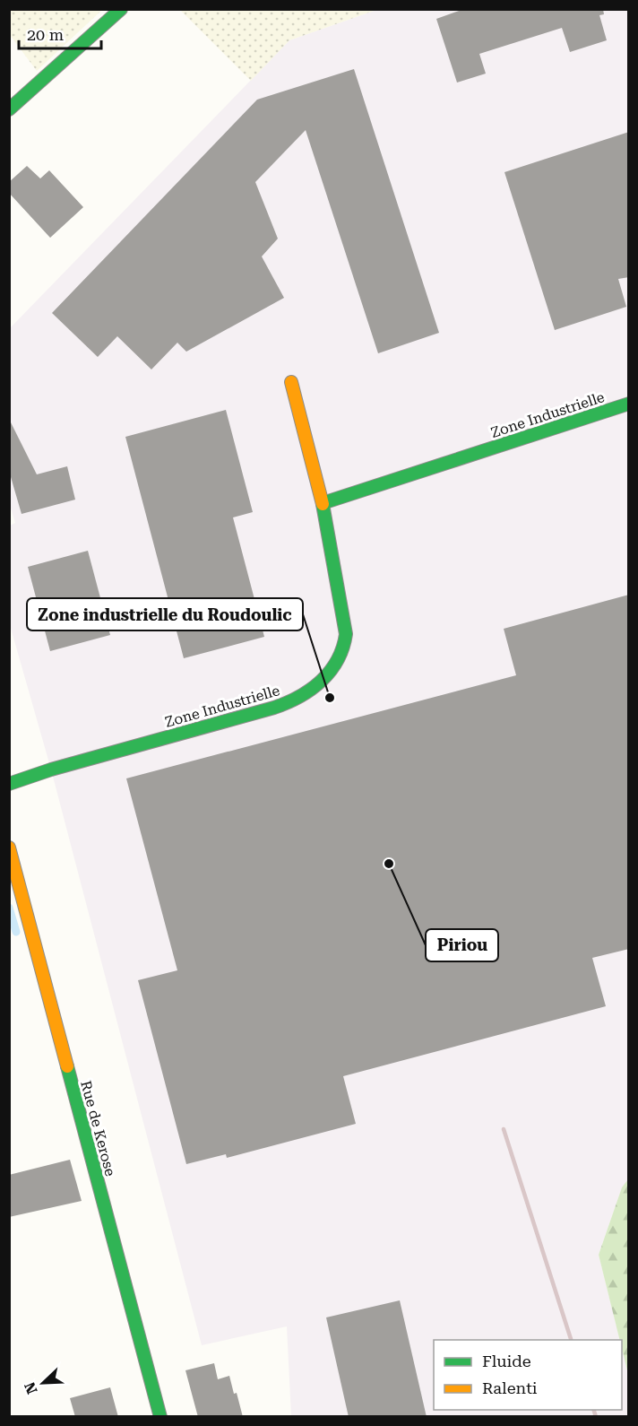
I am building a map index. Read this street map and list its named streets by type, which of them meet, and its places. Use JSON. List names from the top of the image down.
{
  "streets": {
    "street": ["Zone Industrielle", "Rue de Kerose"]
  },
  "places": ["Zone industrielle du Roudoulic", "Piriou"],
  "legend": ["Fluide", "Ralenti"],
  "scale_bar": "20 m",
  "north": "bottom left"
}
